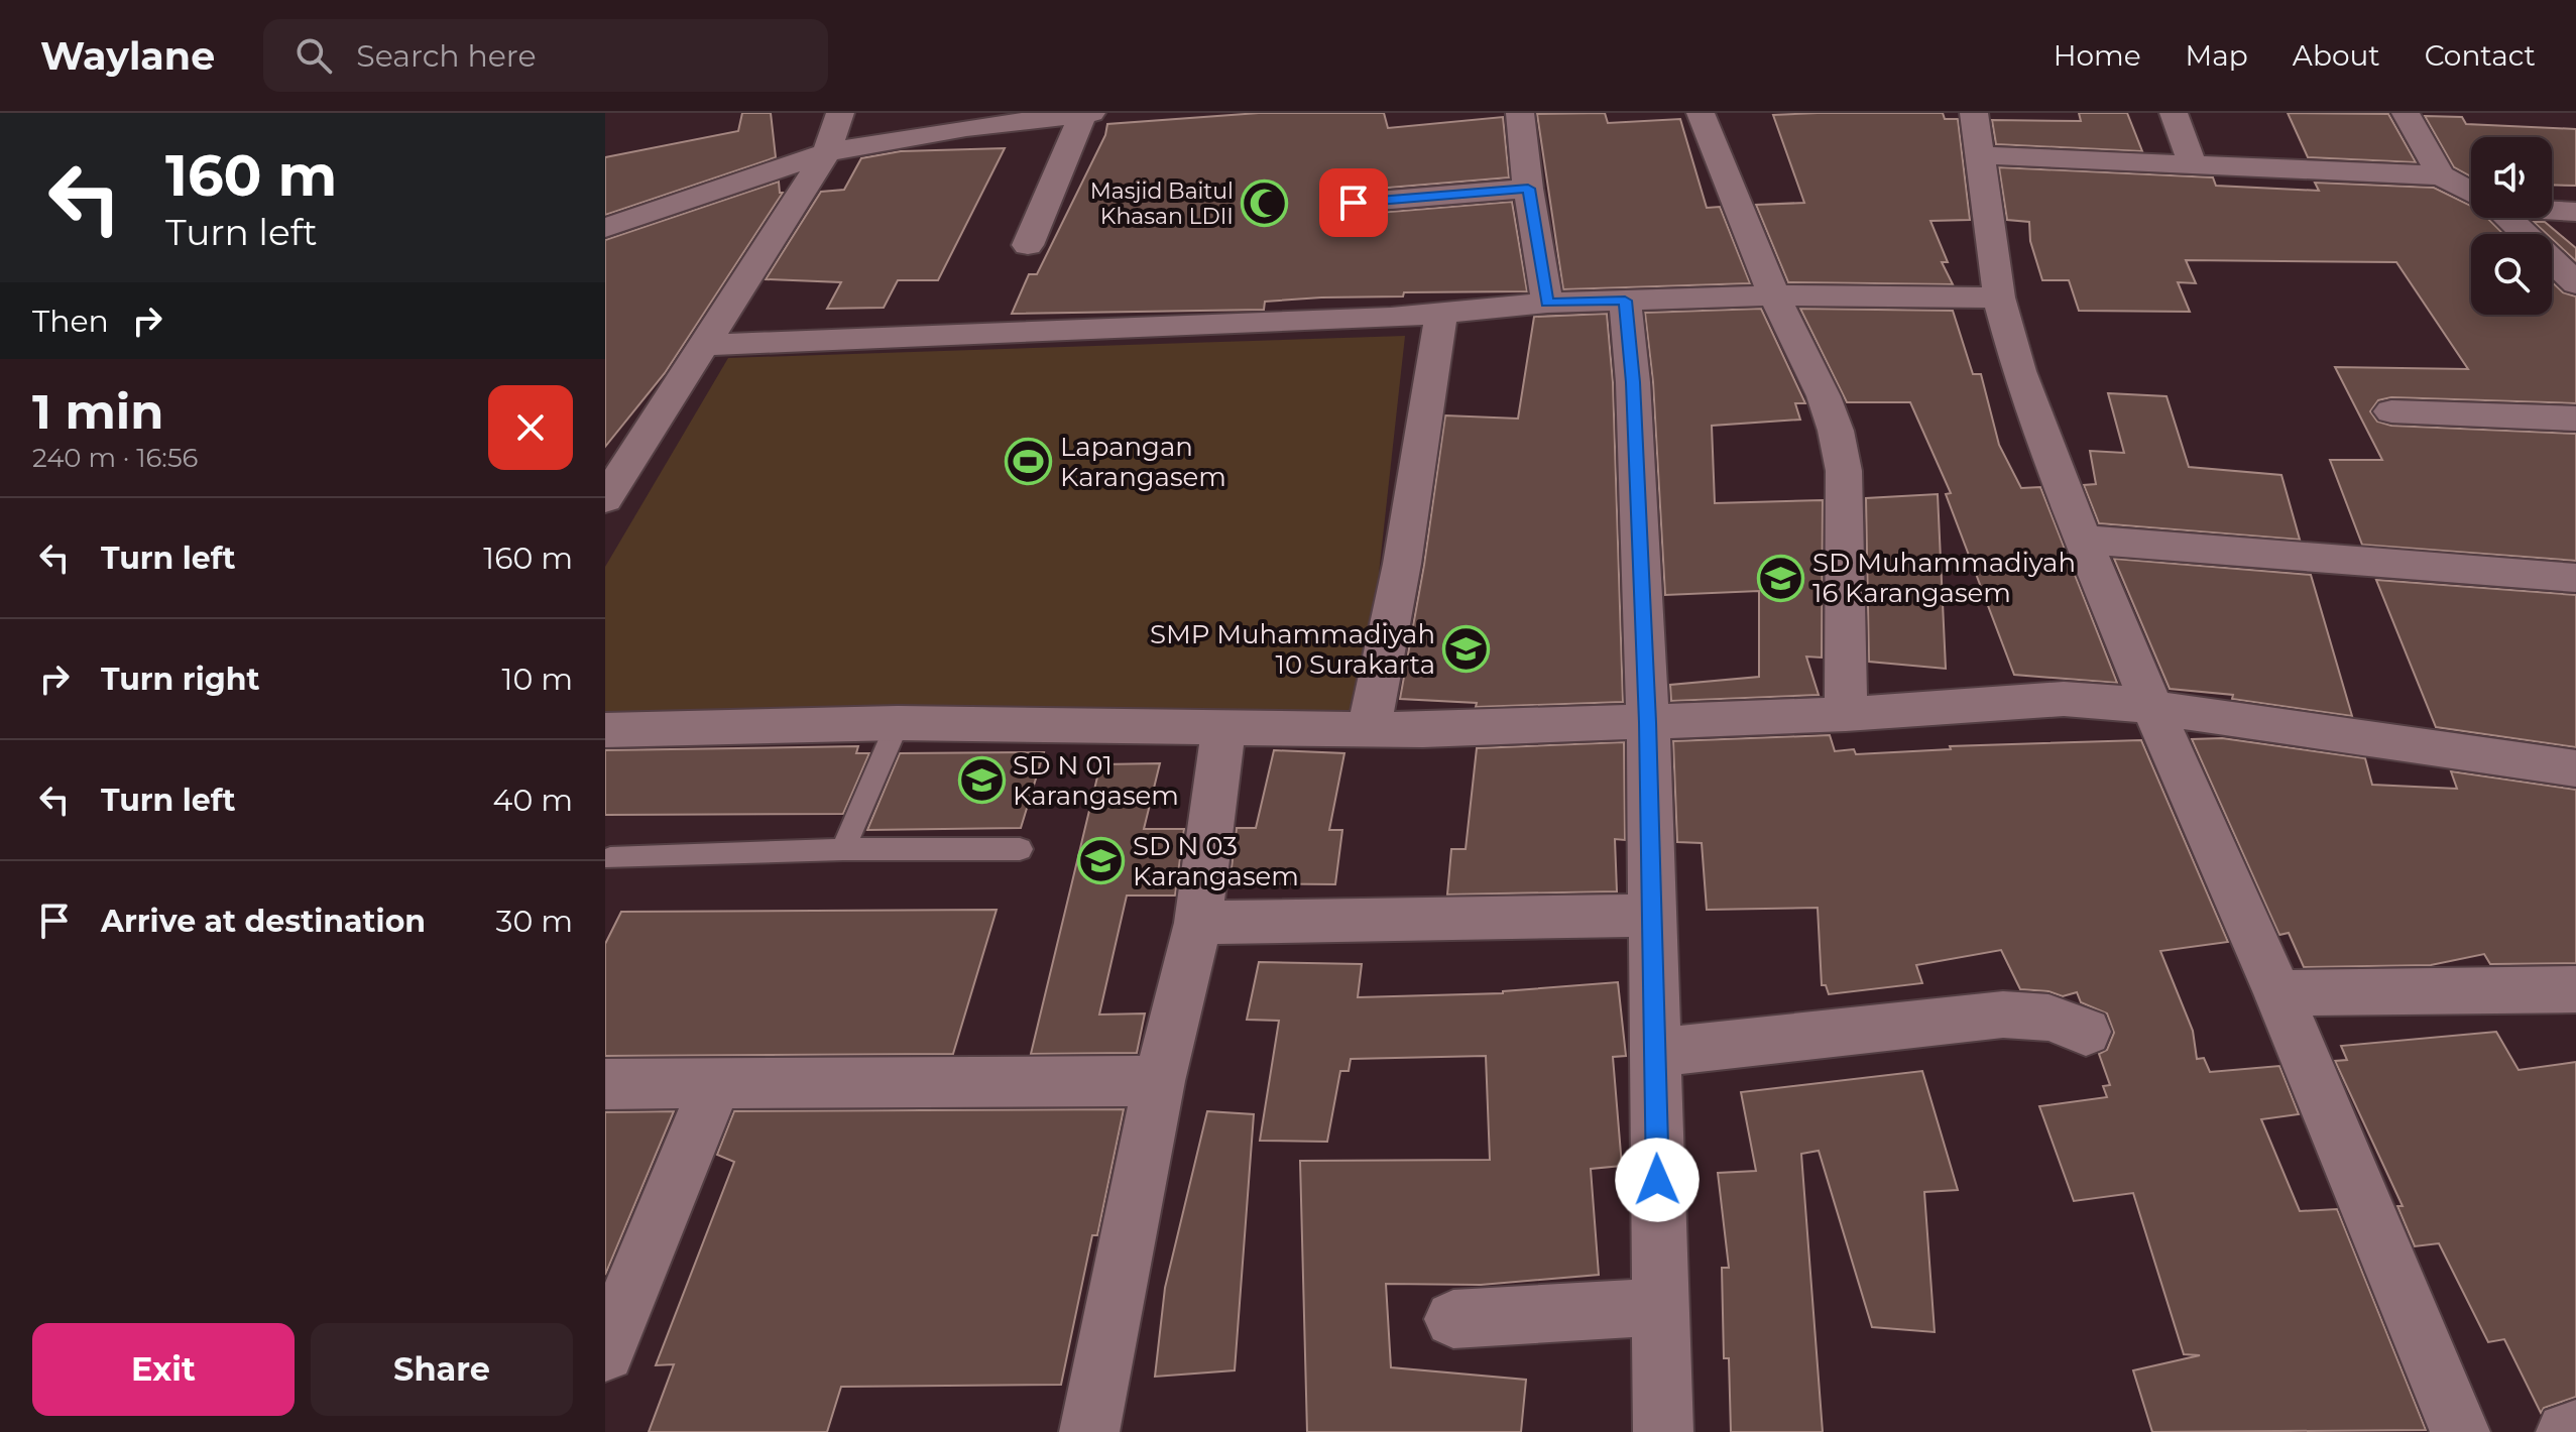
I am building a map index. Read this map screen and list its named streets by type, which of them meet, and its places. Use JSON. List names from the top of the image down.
{
  "places": {
    "mosque": ["Masjid Baitul Khasan LDII"],
    "sports": ["Lapangan Karangasem"],
    "school or university": [
      "SD Muhammadiyah 16 Karangasem",
      "SMP Muhammadiyah 10 Surakarta",
      "SD N 01 Karangasem",
      "SD N 03 Karangasem"
    ]
  },
  "page": {
    "header": "Waylane",
    "search": "Search here",
    "nav": [
      "Home",
      "Map",
      "About",
      "Contact"
    ],
    "turn": ["160 m", "Turn left"],
    "then": "Then",
    "heading": ["1 min", "240 m · 16:56"],
    "list": [
      {
        "name": "Turn left",
        "value": "160 m"
      },
      {
        "name": "Turn right",
        "value": "10 m"
      },
      {
        "name": "Turn left",
        "value": "40 m"
      },
      {
        "name": "Arrive at destination",
        "value": "30 m"
      }
    ],
    "buttons": ["Exit", "Share"]
  }
}
